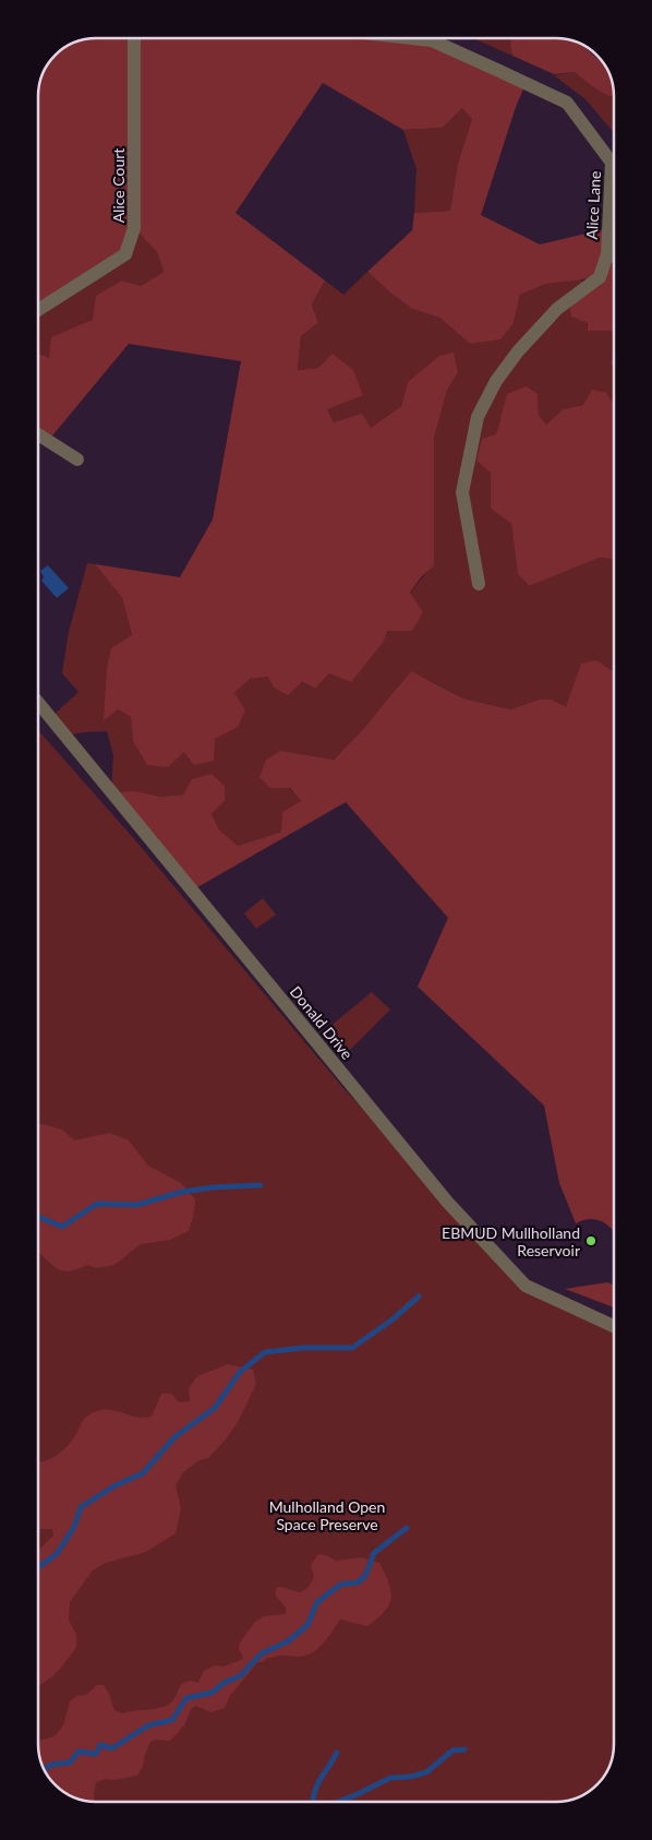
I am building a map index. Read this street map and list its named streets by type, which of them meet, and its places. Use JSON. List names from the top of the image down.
{
  "streets": {
    "street": ["Alice Court", "Alice Lane", "Donald Drive"]
  },
  "parks": ["Mulholland Open Space Preserve"],
  "places": ["EBMUD Mullholland Reservoir"]
}
